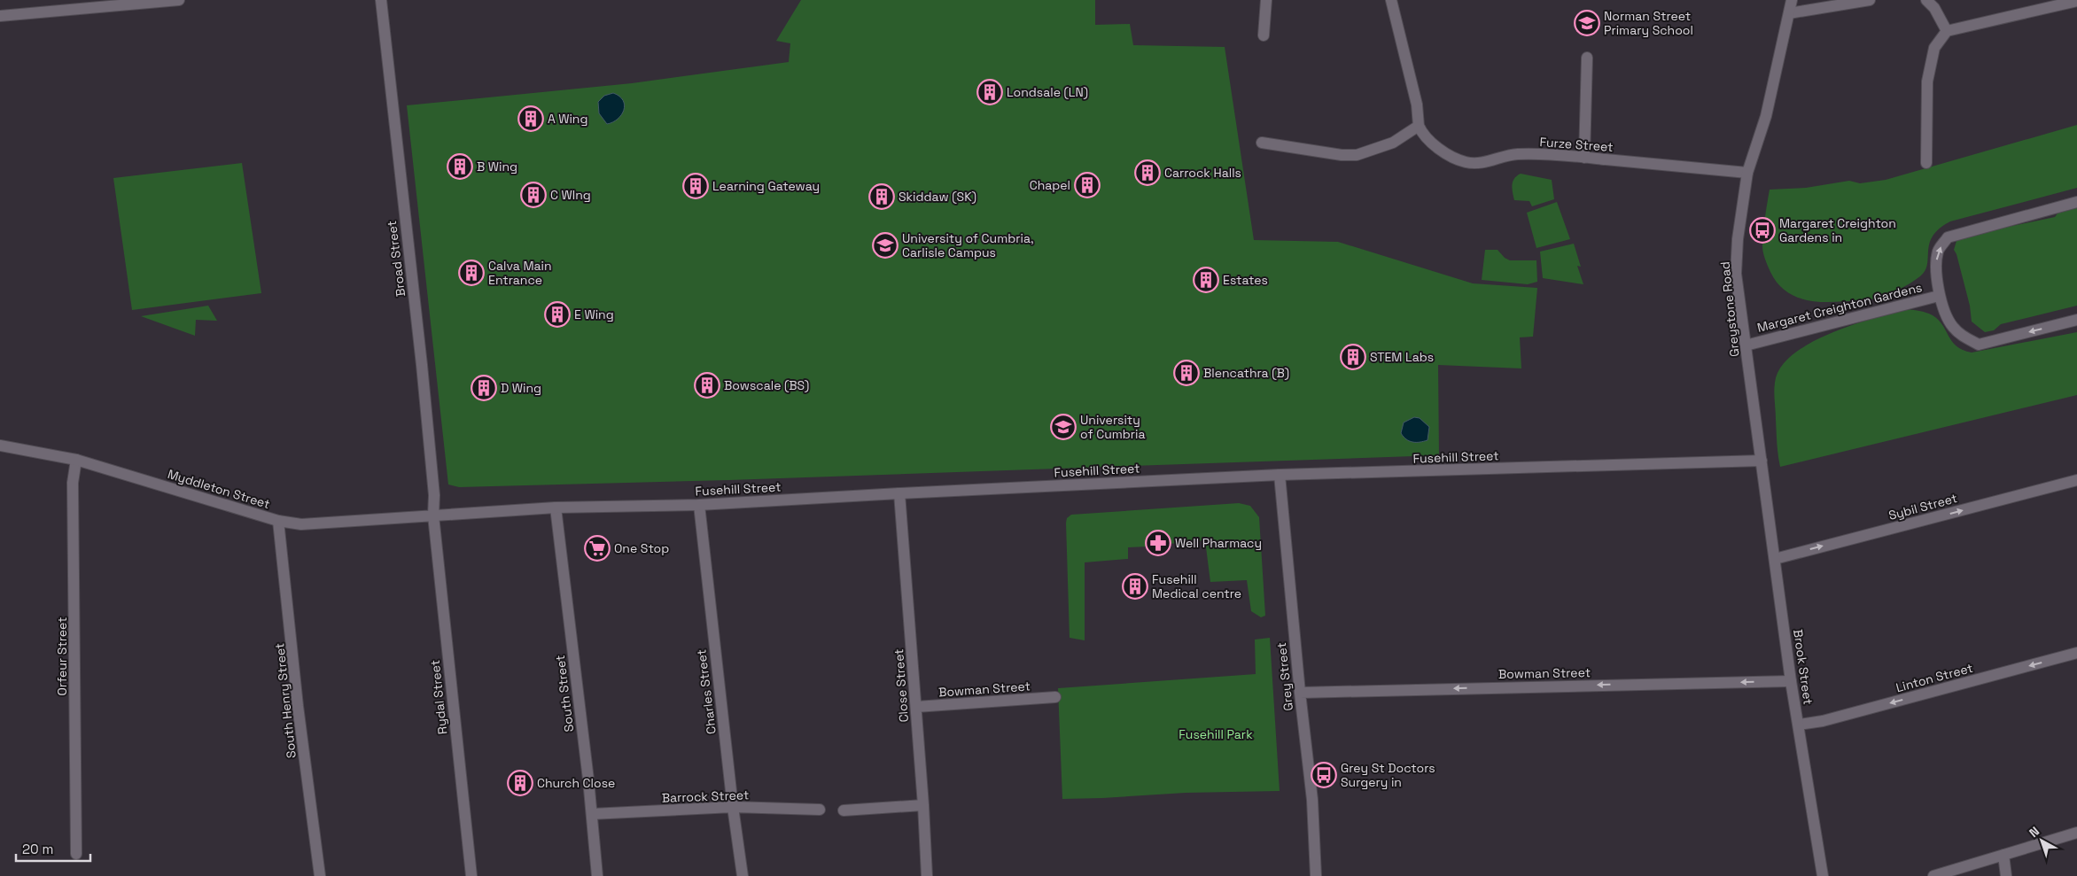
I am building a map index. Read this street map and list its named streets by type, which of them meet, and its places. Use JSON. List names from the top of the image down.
{
  "streets": {
    "street": [
      "Furze Street",
      "Broad Street",
      "Margaret Creighton Gardens",
      "Greystone Road",
      "Fusehill Street",
      "Myddleton Street",
      "Sybil Street",
      "Orfeur Street",
      "Brook Street",
      "Bowman Street",
      "Grey Street",
      "Linton Street",
      "Close Street",
      "Charles Street",
      "South Street",
      "Rydal Street",
      "South Henry Street",
      "Barrock Street"
    ]
  },
  "crossings": [
    ["Furze Street", "Greystone Road"],
    ["Broad Street", "Fusehill Street"],
    ["Broad Street", "Myddleton Street"],
    ["Broad Street", "Rydal Street"],
    ["Margaret Creighton Gardens", "Greystone Road"],
    ["Greystone Road", "Fusehill Street"],
    ["Greystone Road", "Brook Street"],
    ["Fusehill Street", "Myddleton Street"],
    ["Fusehill Street", "Brook Street"],
    ["Fusehill Street", "Grey Street"],
    ["Fusehill Street", "Close Street"],
    ["Fusehill Street", "Charles Street"],
    ["Fusehill Street", "South Street"],
    ["Fusehill Street", "Rydal Street"],
    ["Myddleton Street", "Orfeur Street"],
    ["Myddleton Street", "Rydal Street"],
    ["Myddleton Street", "South Henry Street"],
    ["Sybil Street", "Brook Street"],
    ["Brook Street", "Bowman Street"],
    ["Brook Street", "Linton Street"],
    ["Bowman Street", "Grey Street"],
    ["Bowman Street", "Close Street"],
    ["Charles Street", "Barrock Street"],
    ["South Street", "Barrock Street"]
  ],
  "one_way": ["Sybil Street", "Bowman Street", "Linton Street"],
  "parks": ["Fusehill Park"],
  "places": {
    "school or university": ["Norman Street Primary School", "University of Cumbria, Carlisle Campus", "University of Cumbria"],
    "building": [
      "Londsale (LN)",
      "A Wing",
      "B Wing",
      "Carrock Halls",
      "Chapel",
      "Learning Gateway",
      "C WIng",
      "Skiddaw (SK)",
      "Calva Main Entrance",
      "Estates",
      "E Wing",
      "STEM Labs",
      "Blencathra (B)",
      "Bowscale (BS)",
      "D Wing",
      "Fusehill Medical centre",
      "Church Close"
    ],
    "bus stop": ["Margaret Creighton Gardens in", "Grey St Doctors Surgery in"],
    "pharmacy": ["Well Pharmacy"],
    "supermarket": ["One Stop"]
  },
  "scale_bar": "20 m",
  "north": "top left"
}
